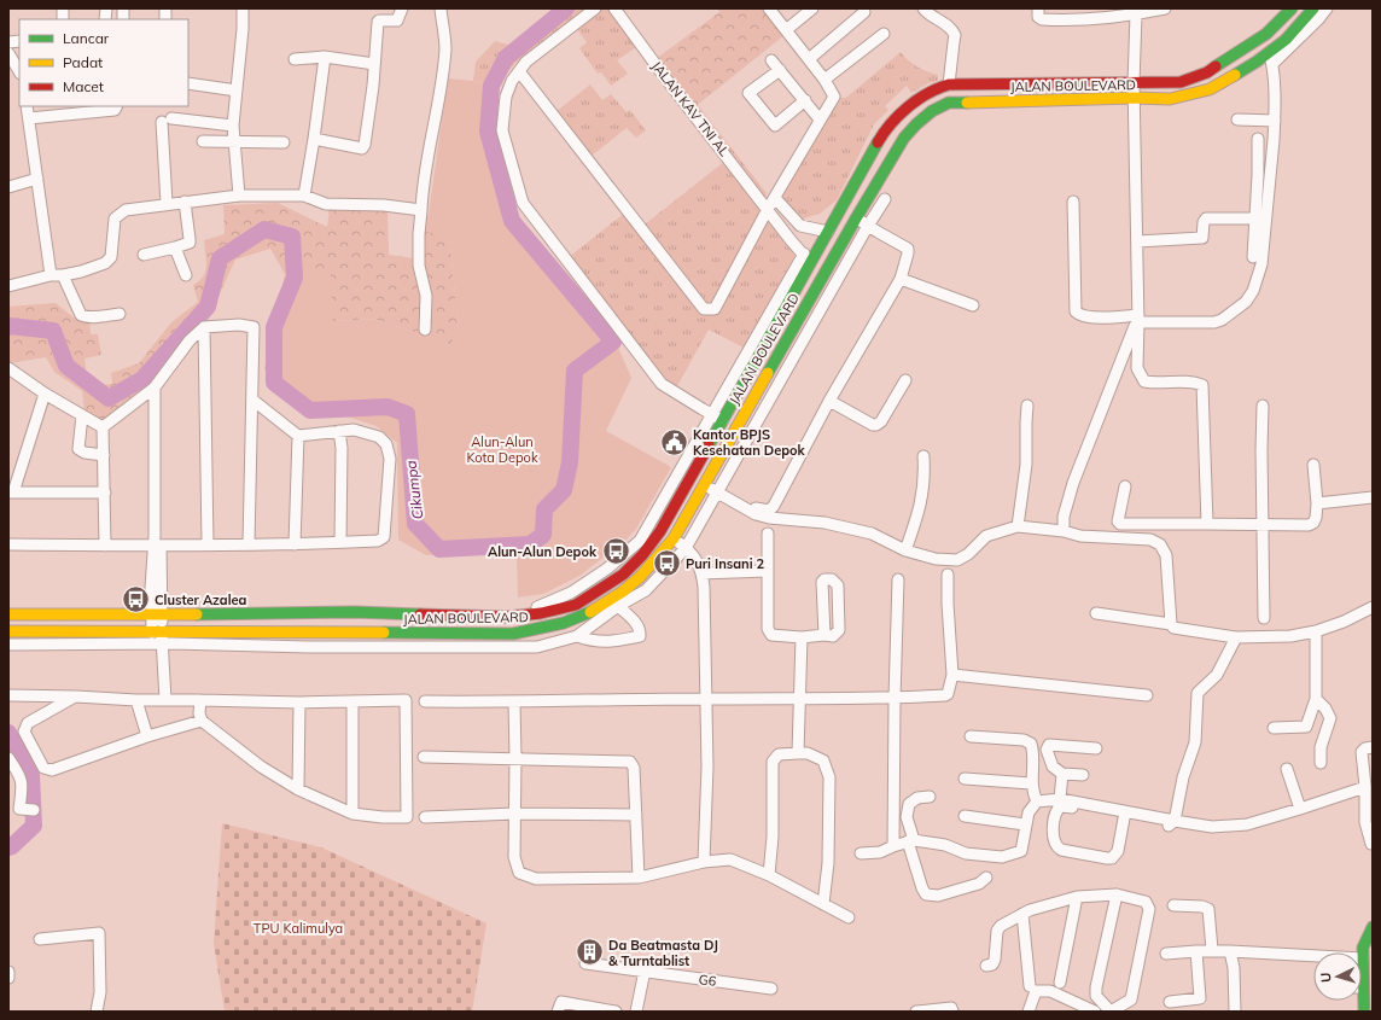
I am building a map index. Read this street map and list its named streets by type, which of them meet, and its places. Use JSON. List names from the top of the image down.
{
  "streets": {
    "main road": ["JALAN BOULEVARD"],
    "street": ["JALAN KAV TNI AL", "G6"]
  },
  "crossings": [
    ["JALAN BOULEVARD", "JALAN KAV TNI AL"]
  ],
  "water": ["Cikumpa"],
  "parks": ["Alun-Alun Kota Depok", "TPU Kalimulya"],
  "places": {
    "public building": ["Kantor BPJS Kesehatan Depok"],
    "bus stop": ["Alun-Alun Depok", "Puri Insani 2", "Cluster Azalea"],
    "building": ["Da Beatmasta DJ & Turntablist"]
  },
  "legend": ["Lancar", "Padat", "Macet"],
  "north": "left"
}
